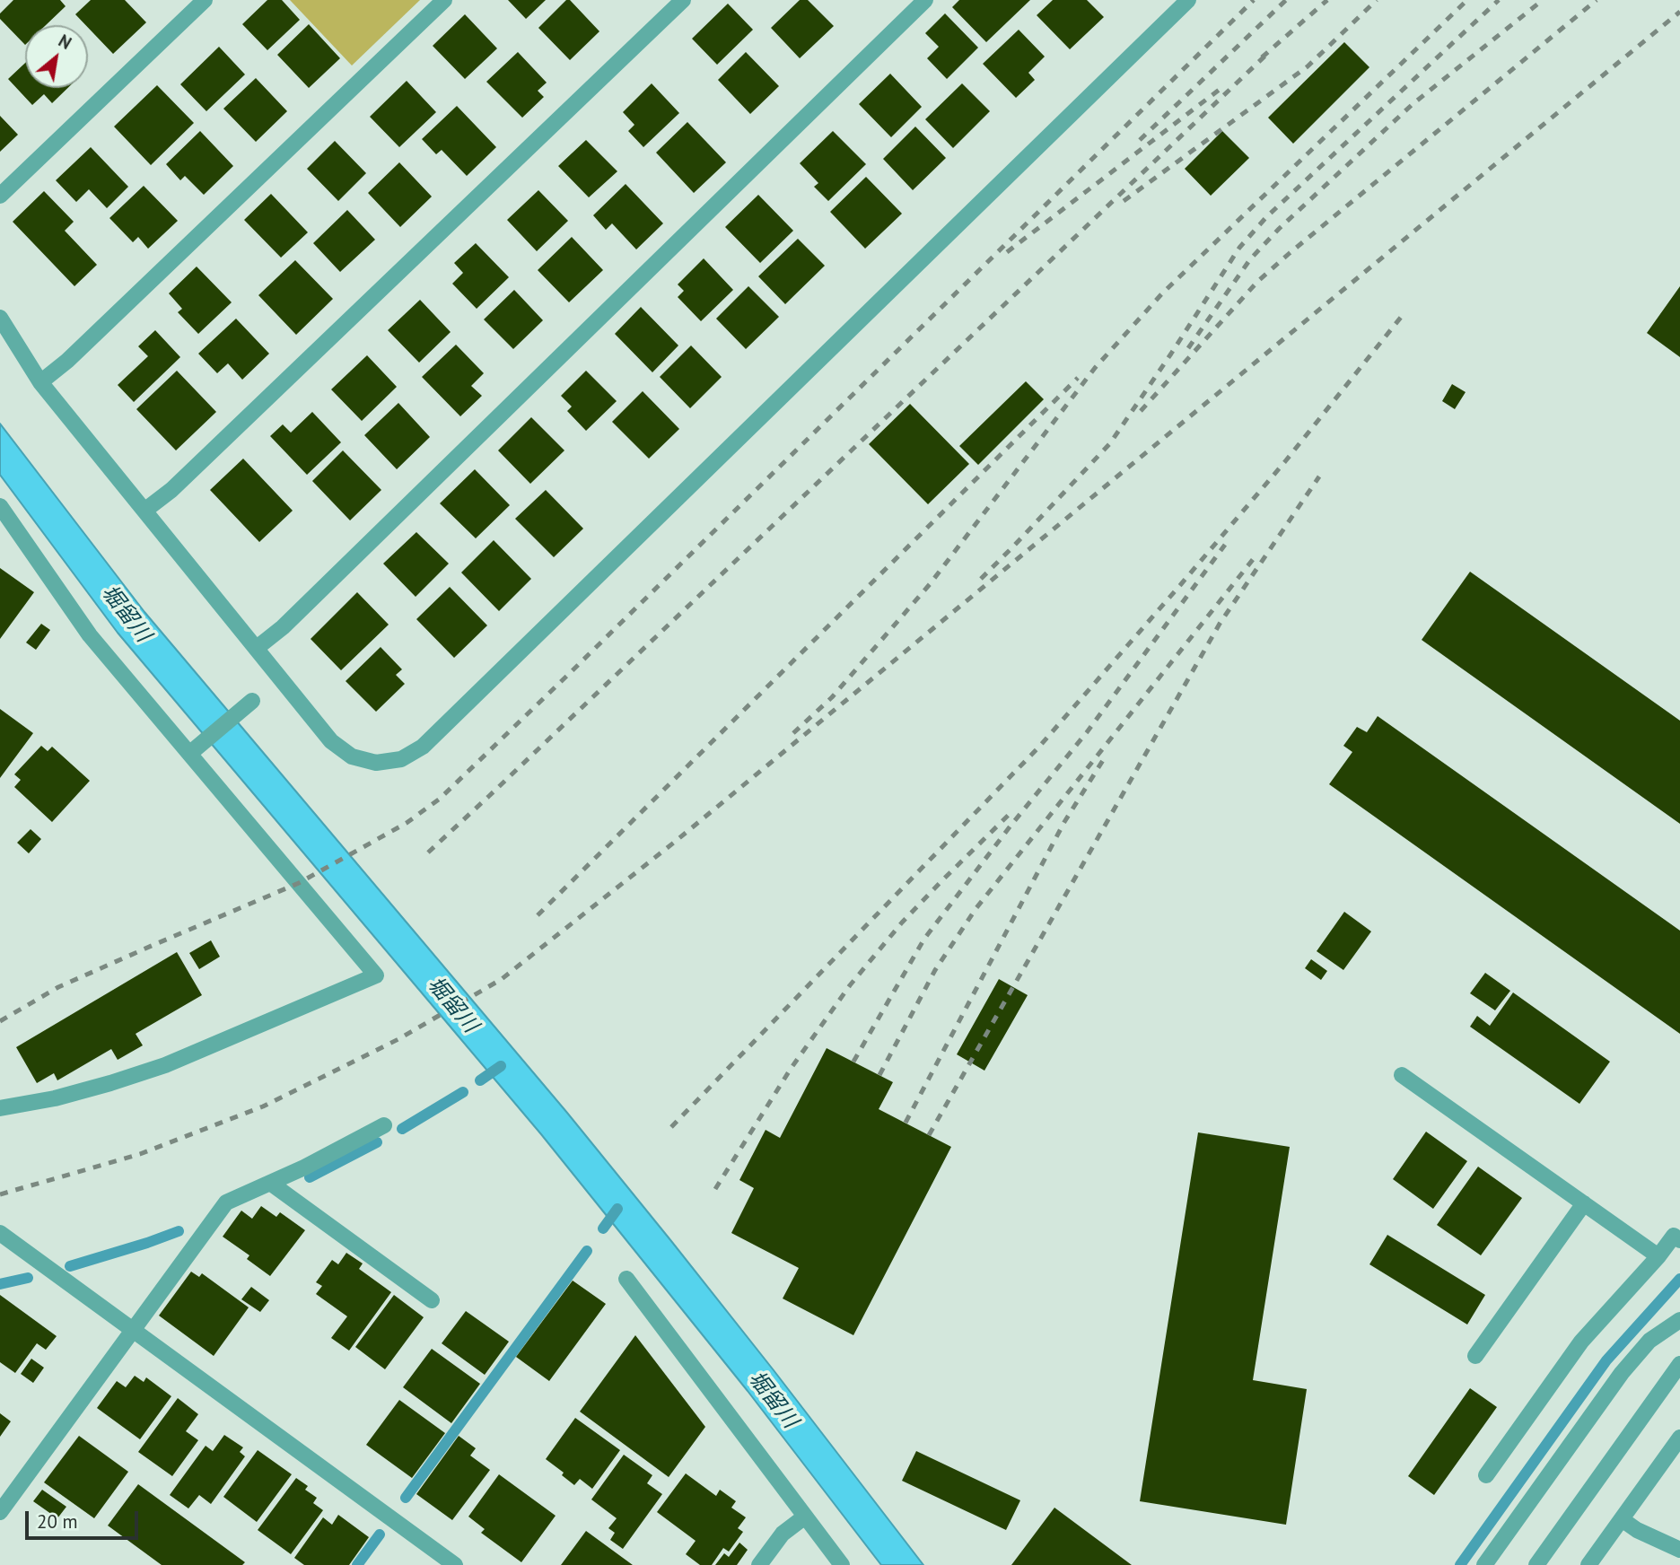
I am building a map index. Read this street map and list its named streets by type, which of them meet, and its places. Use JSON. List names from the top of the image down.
{
  "water": ["堀留川"],
  "scale_bar": "20 m",
  "north": "top right"
}
